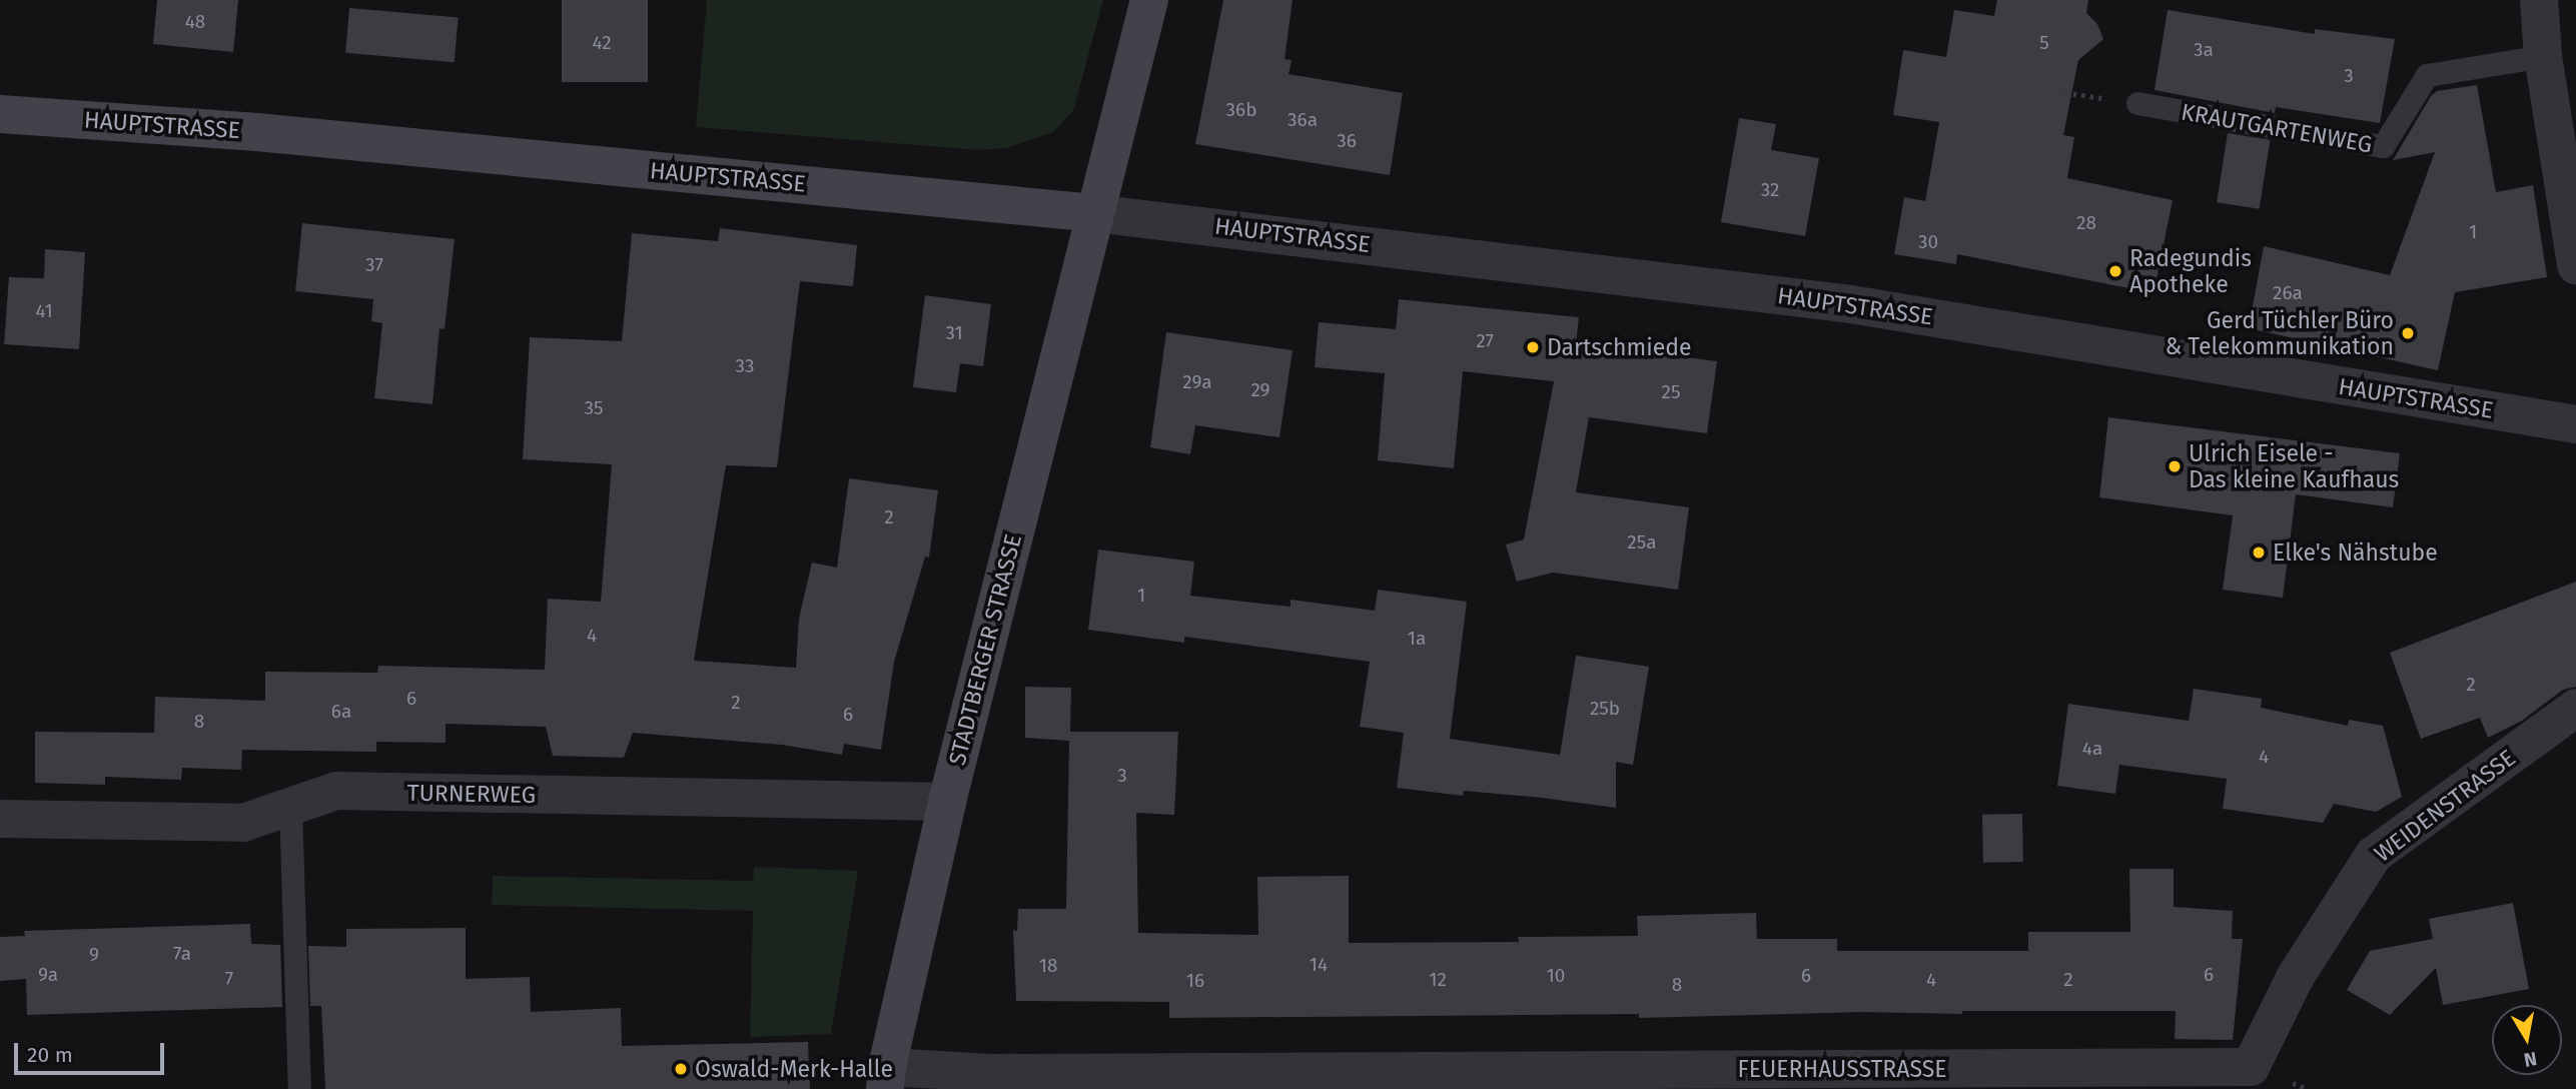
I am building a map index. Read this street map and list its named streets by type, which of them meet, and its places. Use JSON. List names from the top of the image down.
{
  "streets": {
    "street": [
      "HAUPTSTRASSE",
      "STADTBERGER STRASSE",
      "TURNERWEG",
      "WEIDENSTRASSE",
      "FEUERHAUSSTRASSE"
    ],
    "lane": ["KRAUTGARTENWEG"]
  },
  "crossings": [
    ["HAUPTSTRASSE", "STADTBERGER STRASSE"],
    ["STADTBERGER STRASSE", "TURNERWEG"],
    ["STADTBERGER STRASSE", "FEUERHAUSSTRASSE"],
    ["WEIDENSTRASSE", "FEUERHAUSSTRASSE"]
  ],
  "places": [
    "Radegundis Apotheke",
    "Gerd Tüchler Büro & Telekommunikation",
    "Dartschmiede",
    "Ulrich Eisele - Das kleine Kaufhaus",
    "Elke's Nähstube",
    "Oswald-Merk-Halle"
  ],
  "house_numbers": [
    "48",
    "42",
    "5",
    "3a",
    "3",
    "36b",
    "36a",
    "36",
    "32",
    "28",
    "1",
    "30",
    "37",
    "26a",
    "41",
    "31",
    "27",
    "33",
    "29a",
    "29",
    "25",
    "35",
    "2",
    "25a",
    "1",
    "4",
    "1a",
    "2",
    "6",
    "2",
    "25b",
    "6a",
    "6",
    "8",
    "4a",
    "4",
    "3",
    "7a",
    "9",
    "14",
    "18",
    "9a",
    "6",
    "10",
    "6",
    "7",
    "12",
    "4",
    "2",
    "16",
    "8"
  ],
  "scale_bar": "20 m",
  "north": "bottom"
}
